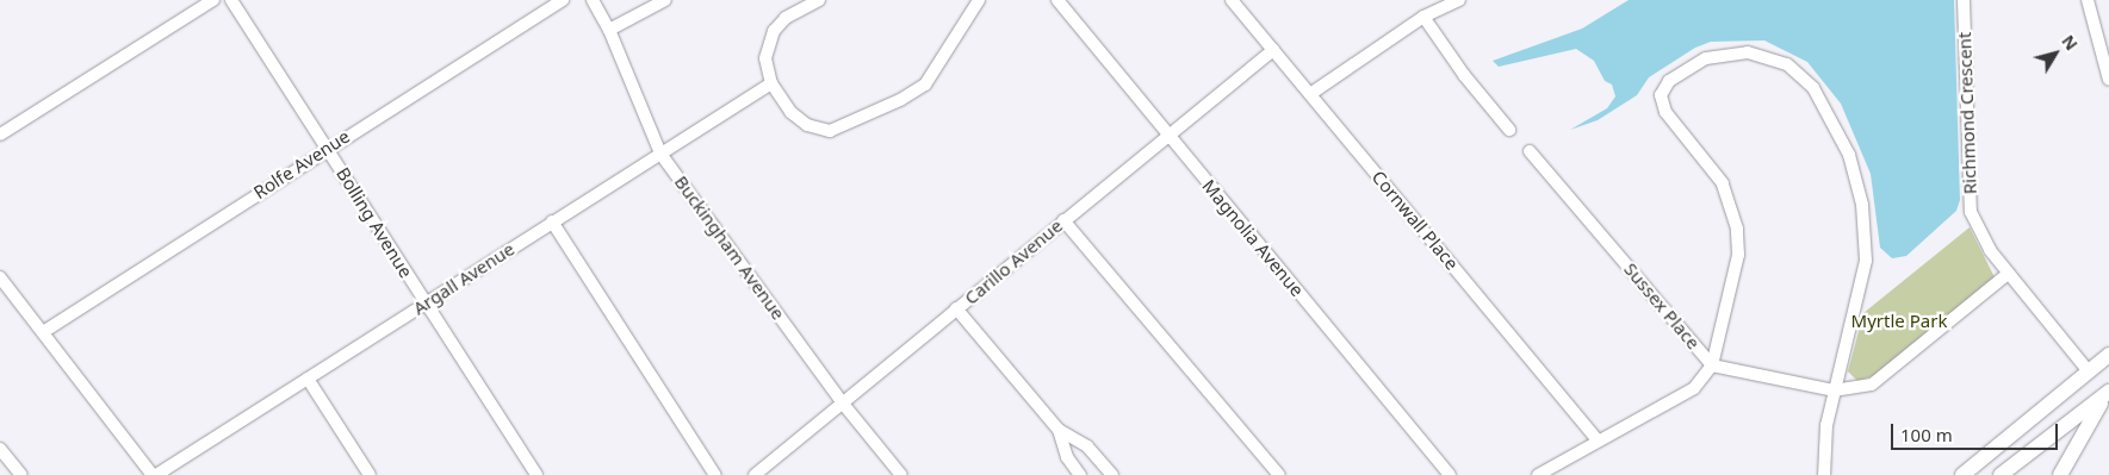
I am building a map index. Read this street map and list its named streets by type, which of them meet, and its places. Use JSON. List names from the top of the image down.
{
  "streets": {
    "main road": ["Richmond Crescent"],
    "street": [
      "Rolfe Avenue",
      "Cornwall Place",
      "Bolling Avenue",
      "Magnolia Avenue",
      "Buckingham Avenue",
      "Carillo Avenue",
      "Argall Avenue",
      "Sussex Place"
    ]
  },
  "crossings": [
    ["Rolfe Avenue", "Bolling Avenue"],
    ["Cornwall Place", "Carillo Avenue"],
    ["Bolling Avenue", "Argall Avenue"],
    ["Magnolia Avenue", "Carillo Avenue"],
    ["Buckingham Avenue", "Carillo Avenue"],
    ["Buckingham Avenue", "Argall Avenue"]
  ],
  "parks": ["Myrtle Park"],
  "scale_bar": "100 m",
  "north": "top right"
}
